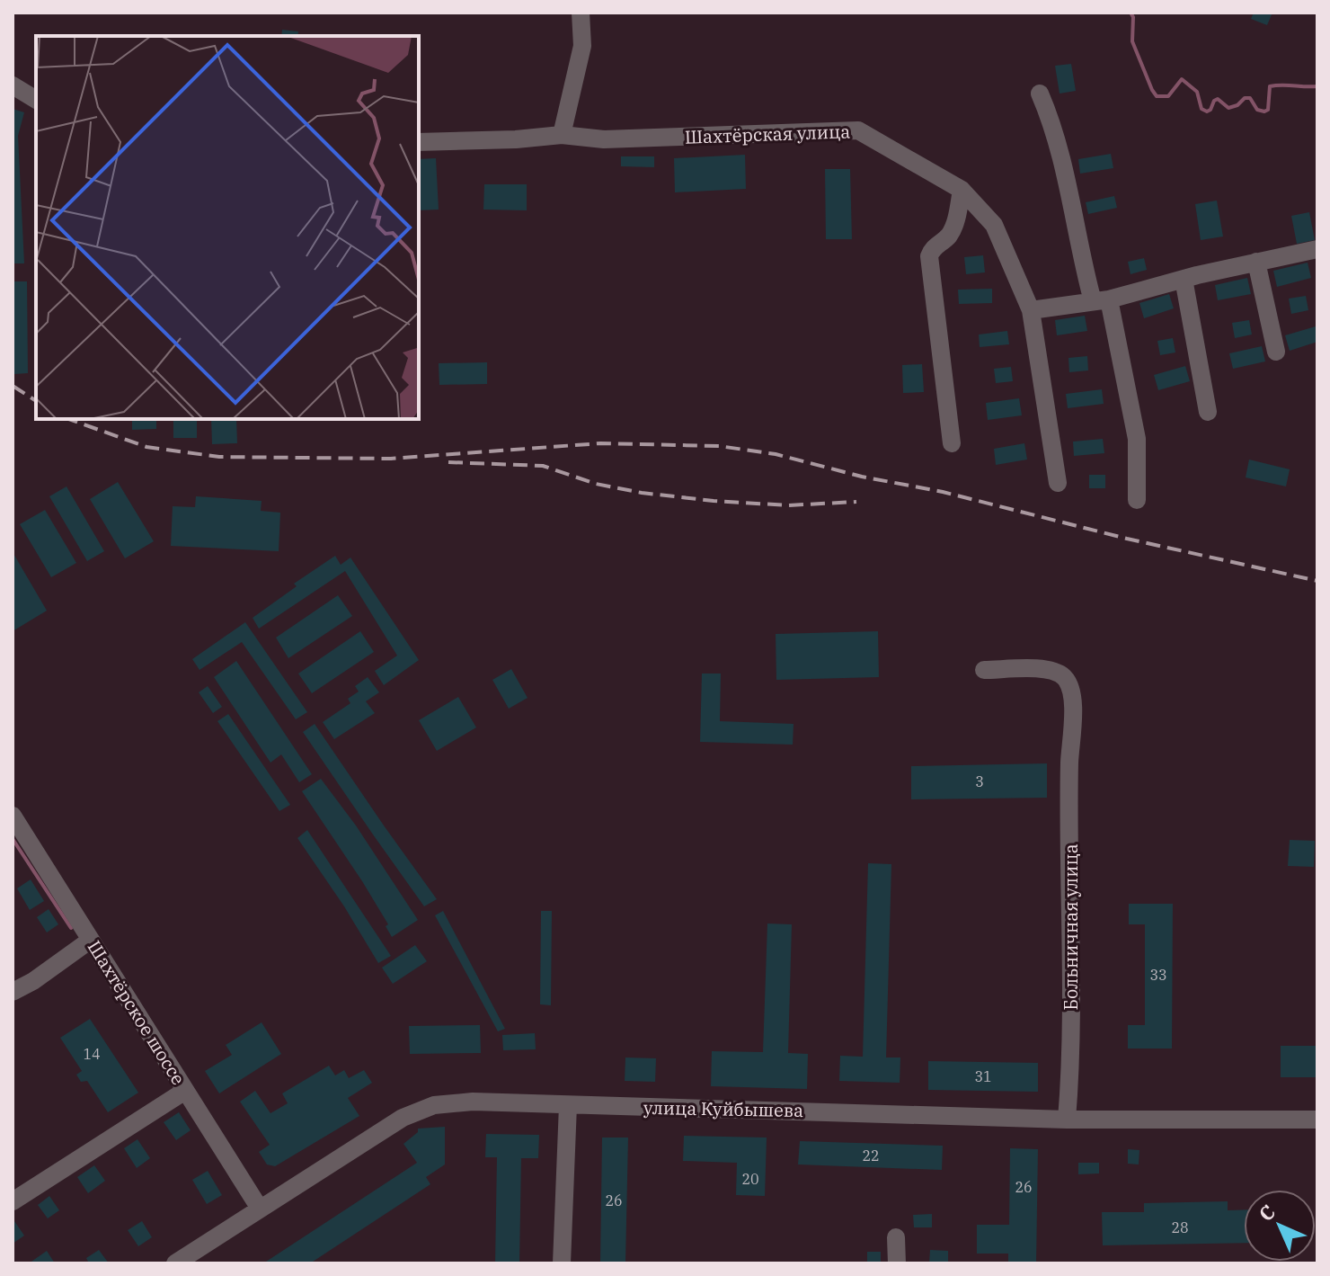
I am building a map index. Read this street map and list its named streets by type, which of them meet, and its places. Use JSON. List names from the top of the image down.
{
  "streets": {
    "street": [
      "Шахтёрская улица",
      "Больничная улица",
      "Шахтёрское шоссе",
      "улица Куйбышева"
    ]
  },
  "crossings": [
    ["Больничная улица", "улица Куйбышева"],
    ["Шахтёрское шоссе", "улица Куйбышева"]
  ],
  "house_numbers": [
    "3",
    "33",
    "14",
    "31",
    "22",
    "20",
    "26",
    "26",
    "28"
  ],
  "north": "top left"
}
